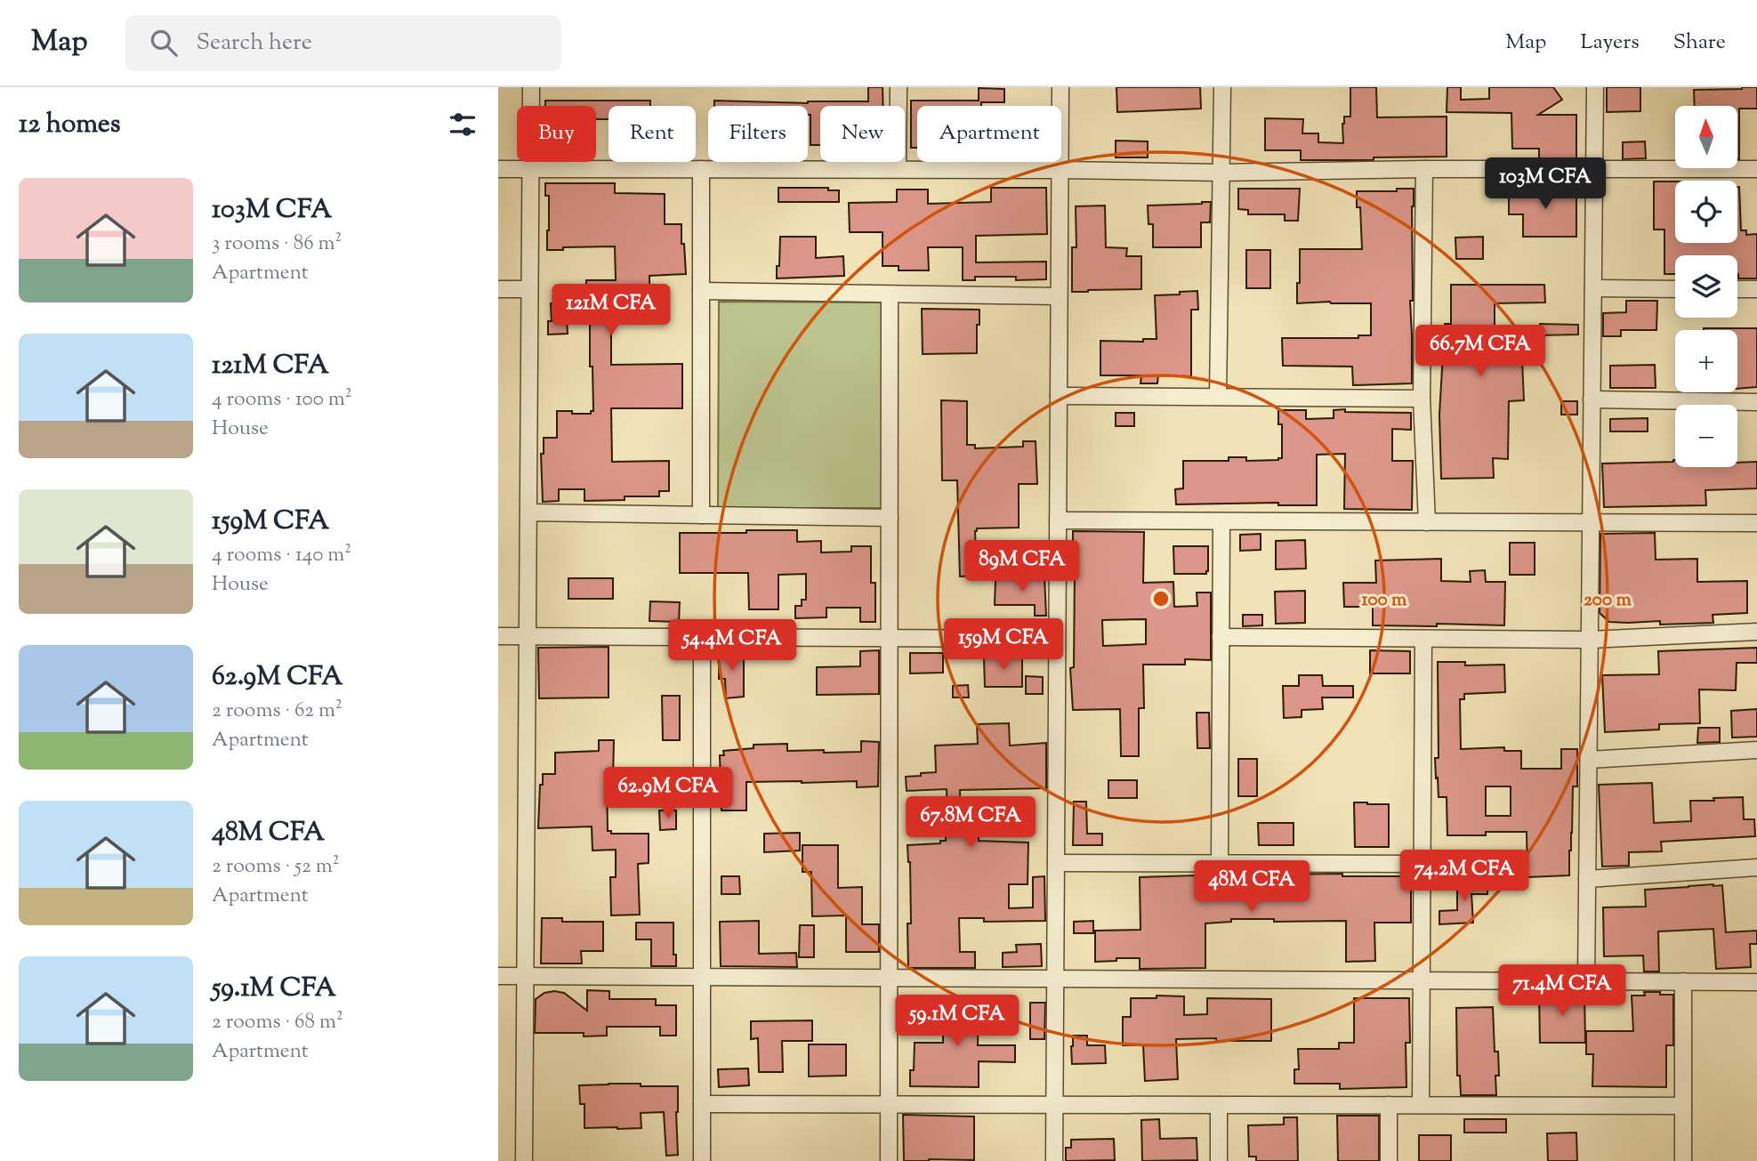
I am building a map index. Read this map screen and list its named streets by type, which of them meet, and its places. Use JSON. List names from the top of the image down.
{
  "north": "top",
  "page": {
    "header": "Map",
    "search": "Search here",
    "nav": ["Map", "Layers", "Share"],
    "heading": "12 homes",
    "map_buttons": ["+", "−"],
    "chip": [
      "Buy",
      "Rent",
      "Filters",
      "New",
      "Apartment"
    ],
    "price": [
      "103M CFA",
      "121M CFA",
      "66.7M CFA",
      "89M CFA",
      "159M CFA",
      "54.4M CFA",
      "62.9M CFA",
      "67.8M CFA",
      "74.2M CFA",
      "48M CFA",
      "71.4M CFA",
      "59.1M CFA"
    ],
    "list": [
      {
        "name": "103M CFA",
        "note": "3 rooms · 86 m² · Apartment"
      },
      {
        "name": "121M CFA",
        "note": "4 rooms · 100 m² · House"
      },
      {
        "name": "159M CFA",
        "note": "4 rooms · 140 m² · House"
      },
      {
        "name": "62.9M CFA",
        "note": "2 rooms · 62 m² · Apartment"
      },
      {
        "name": "48M CFA",
        "note": "2 rooms · 52 m² · Apartment"
      },
      {
        "name": "59.1M CFA",
        "note": "2 rooms · 68 m² · Apartment"
      }
    ]
  },
  "rings": ["100 m", "200 m"]
}
